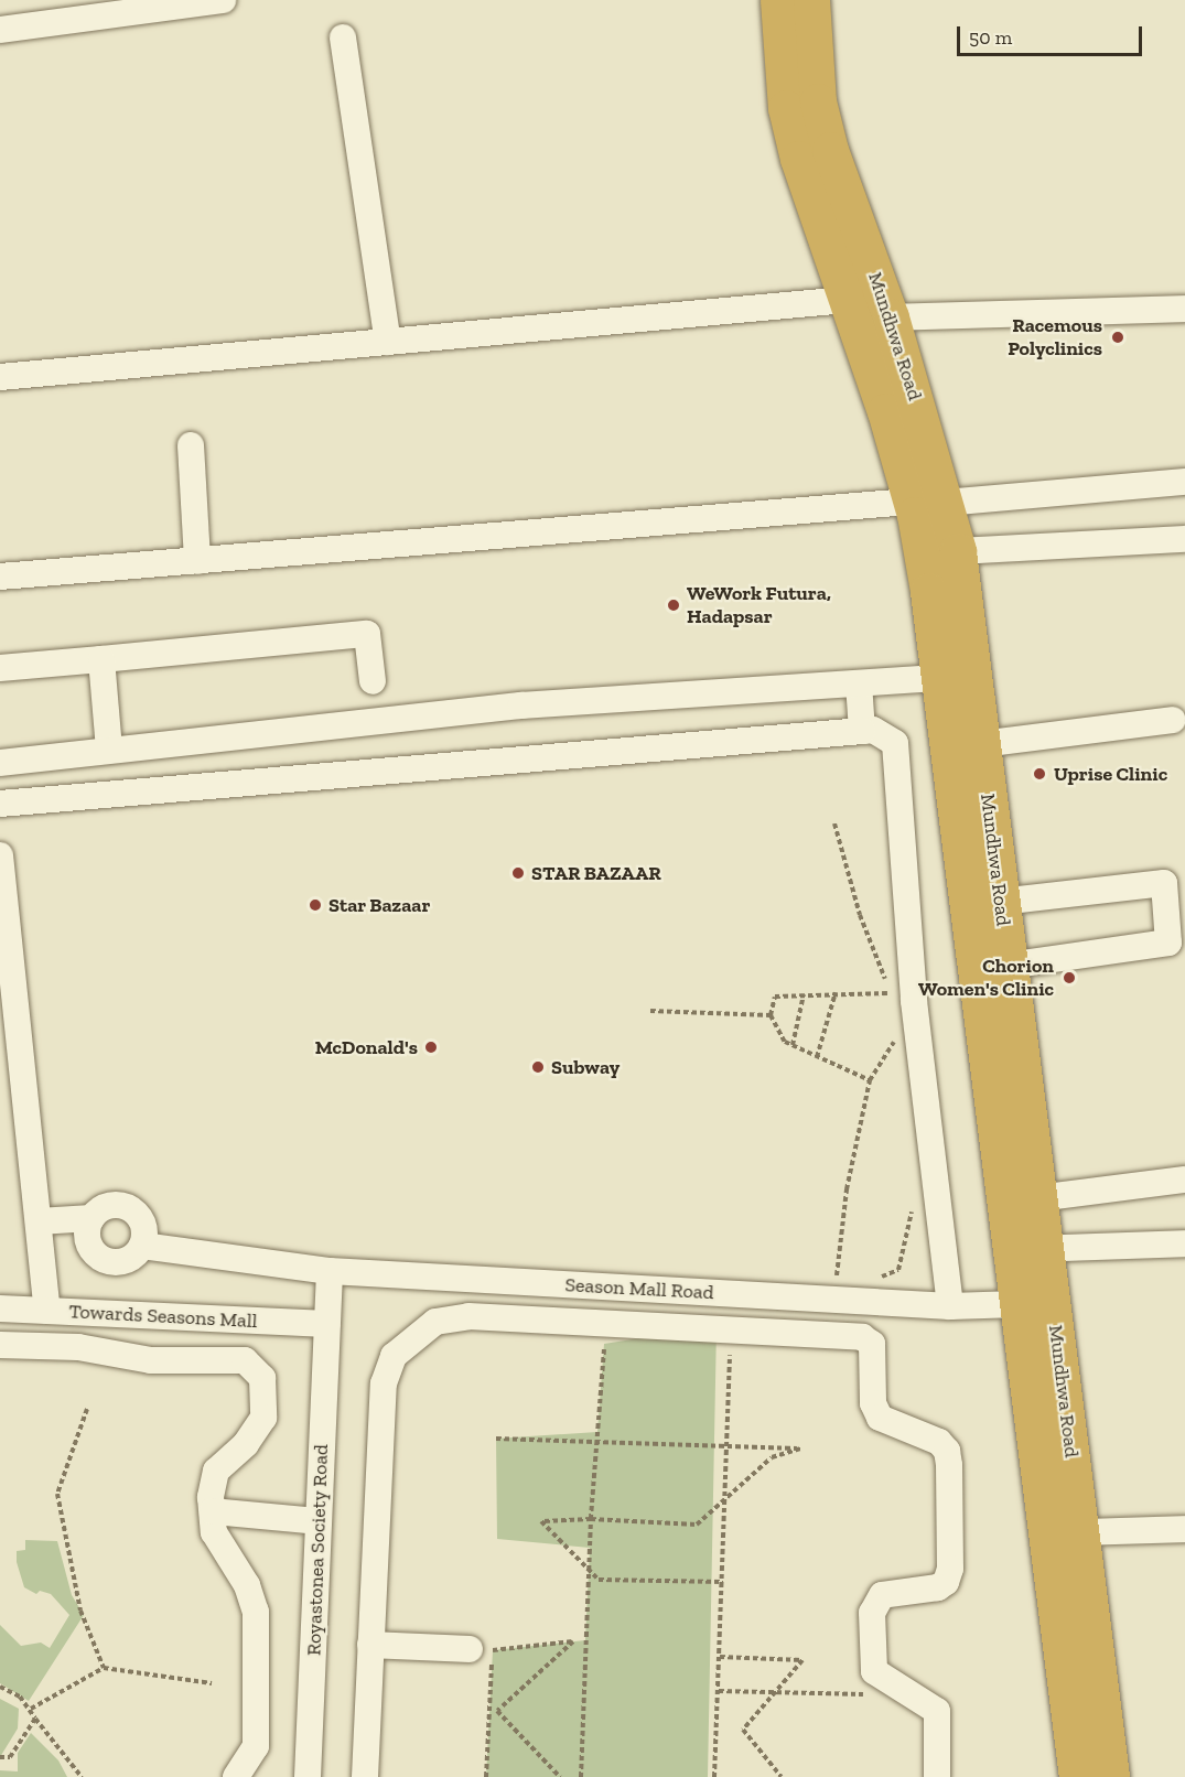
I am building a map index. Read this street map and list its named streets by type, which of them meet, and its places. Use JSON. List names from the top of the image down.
{
  "streets": {
    "highway": ["Mundhwa Road"],
    "street": ["Season Mall Road", "Towards Seasons Mall", "Royastonea Society Road"]
  },
  "crossings": [
    ["Mundhwa Road", "Season Mall Road"],
    ["Season Mall Road", "Royastonea Society Road"],
    ["Towards Seasons Mall", "Royastonea Society Road"]
  ],
  "places": [
    "Racemous Polyclinics",
    "WeWork Futura, Hadapsar",
    "Uprise Clinic",
    "STAR BAZAAR",
    "Star Bazaar",
    "Chorion Women's Clinic",
    "McDonald's",
    "Subway"
  ],
  "scale_bar": "50 m"
}
